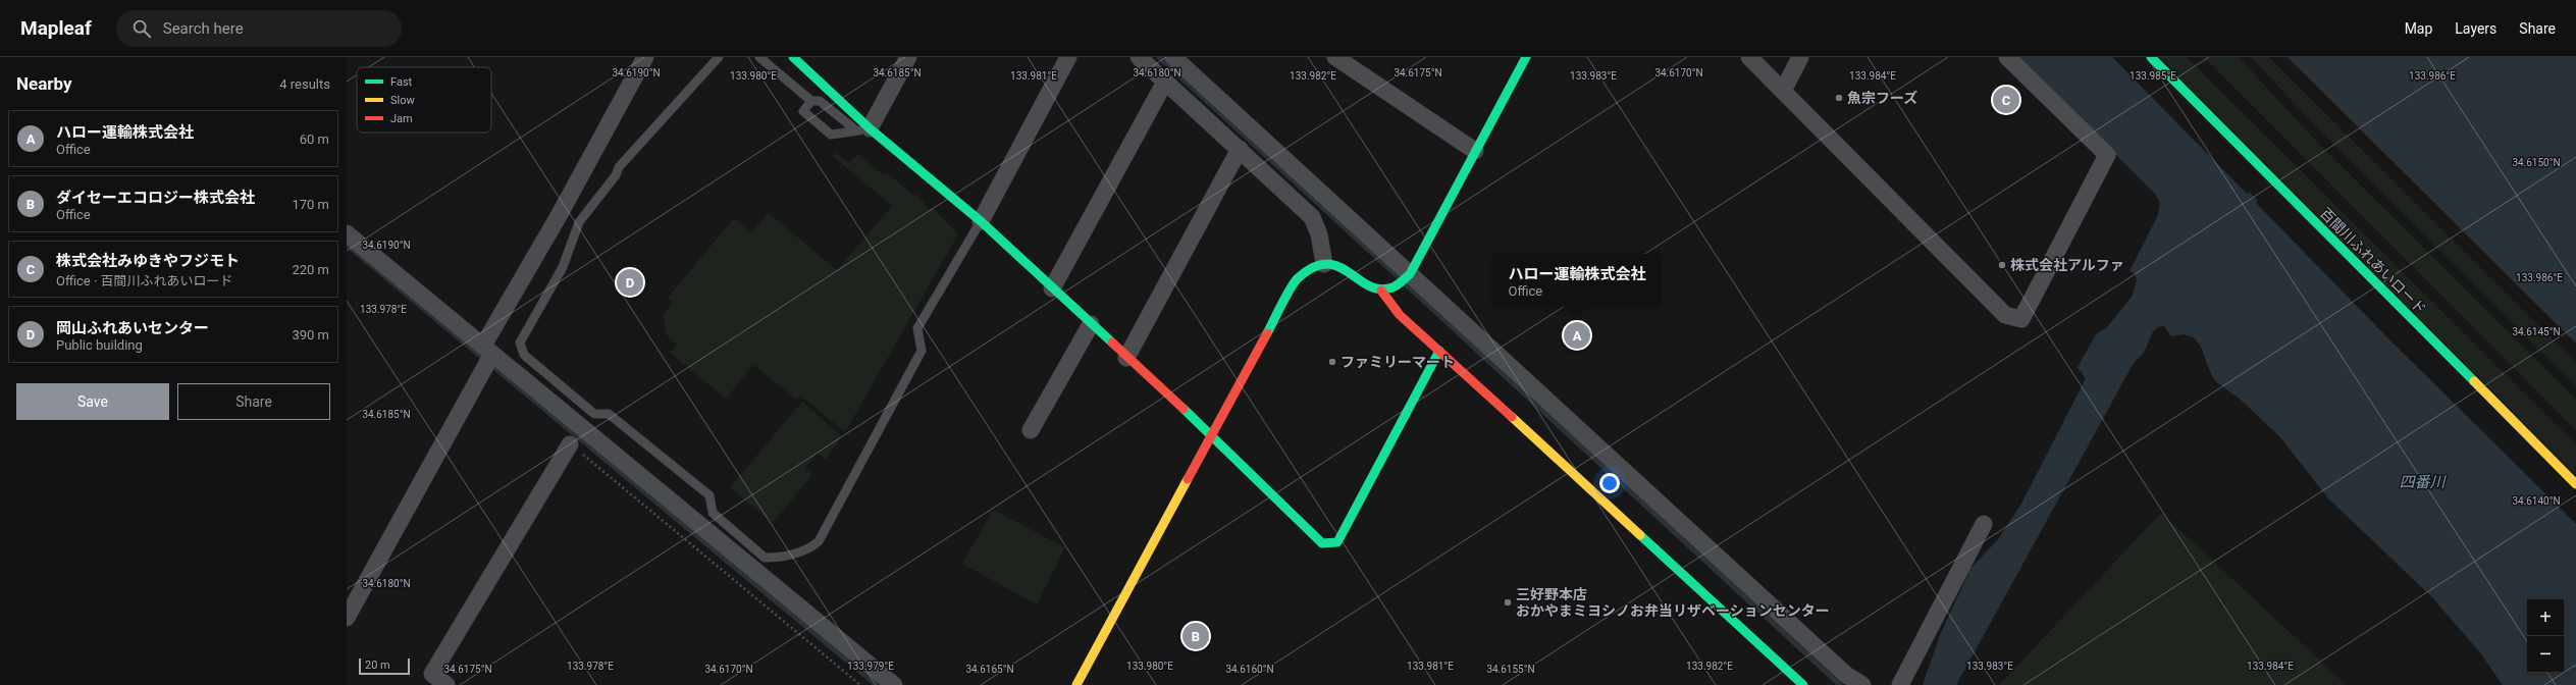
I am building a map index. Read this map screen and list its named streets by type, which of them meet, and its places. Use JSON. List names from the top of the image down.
{
  "streets": {
    "street": ["百間川ふれあいロード"]
  },
  "water": ["四番川"],
  "places": [
    "魚宗フーズ",
    "株式会社アルファ",
    "ファミリーマート",
    "三好野本店 おかやまミヨシノお弁当リザベーションセンター"
  ],
  "legend": ["Fast", "Slow", "Jam"],
  "scale_bar": "20 m",
  "page": {
    "header": "Mapleaf",
    "search": "Search here",
    "nav": ["Map", "Layers", "Share"],
    "heading": ["Nearby", "4 results"],
    "pins": [
      "C",
      "D",
      "A",
      "B"
    ],
    "list": [
      {
        "mark": "A",
        "name": "ハロー運輸株式会社",
        "note": "Office",
        "value": "60 m"
      },
      {
        "mark": "B",
        "name": "ダイセーエコロジー株式会社",
        "note": "Office",
        "value": "170 m"
      },
      {
        "mark": "C",
        "name": "株式会社みゆきやフジモト",
        "note": "Office · 百間川ふれあいロード",
        "value": "220 m"
      },
      {
        "mark": "D",
        "name": "岡山ふれあいセンター",
        "note": "Public building",
        "value": "390 m"
      }
    ],
    "popup": ["ハロー運輸株式会社", "Office"],
    "buttons": ["Save", "Share"],
    "map_buttons": ["+", "−"],
    "scale": "20 m"
  },
  "coordinates": [
    "34.6175°N",
    "34.6190°N",
    "34.6185°N",
    "34.6180°N",
    "34.6170°N",
    "133.982°E",
    "133.980°E",
    "133.981°E",
    "133.983°E",
    "133.984°E",
    "133.986°E",
    "133.985°E",
    "34.6150°N",
    "133.978°E",
    "34.6145°N",
    "34.6140°N",
    "133.979°E",
    "34.6165°N",
    "34.6160°N",
    "34.6155°N"
  ]
}
